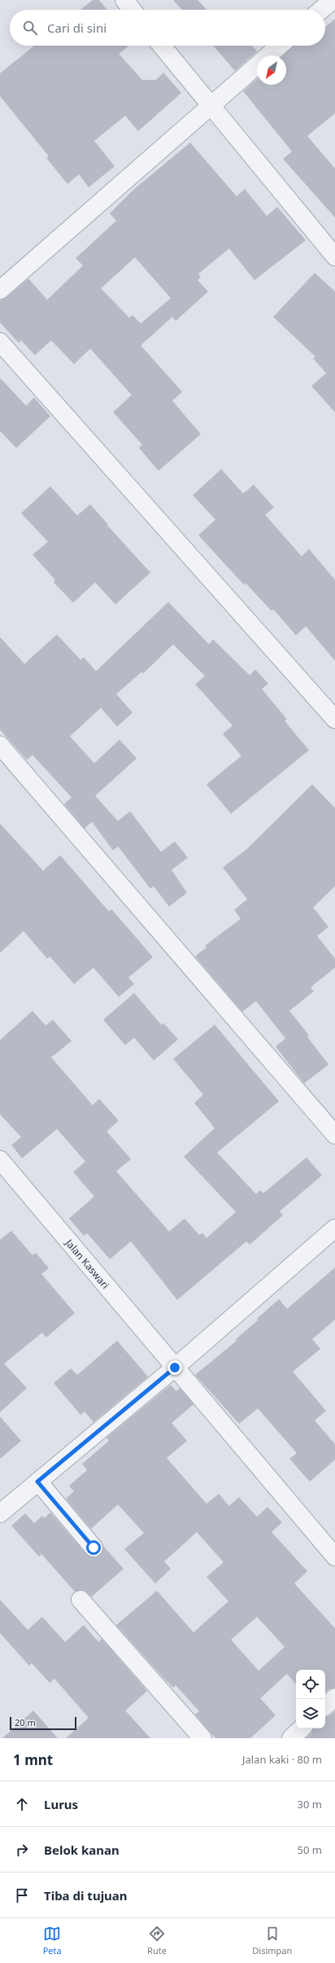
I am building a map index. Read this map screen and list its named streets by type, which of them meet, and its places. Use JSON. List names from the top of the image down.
{
  "streets": {
    "street": ["Jalan Kaswari"]
  },
  "scale_bar": "20 m",
  "north": "bottom left",
  "page": {
    "search": "Cari di sini",
    "scale": "20 m",
    "heading": ["1 mnt", "Jalan kaki · 80 m"],
    "list": [
      ["Lurus", "30 m"],
      ["Belok kanan", "50 m"],
      "Tiba di tujuan"
    ],
    "nav": ["Peta", "Rute", "Disimpan"]
  }
}
